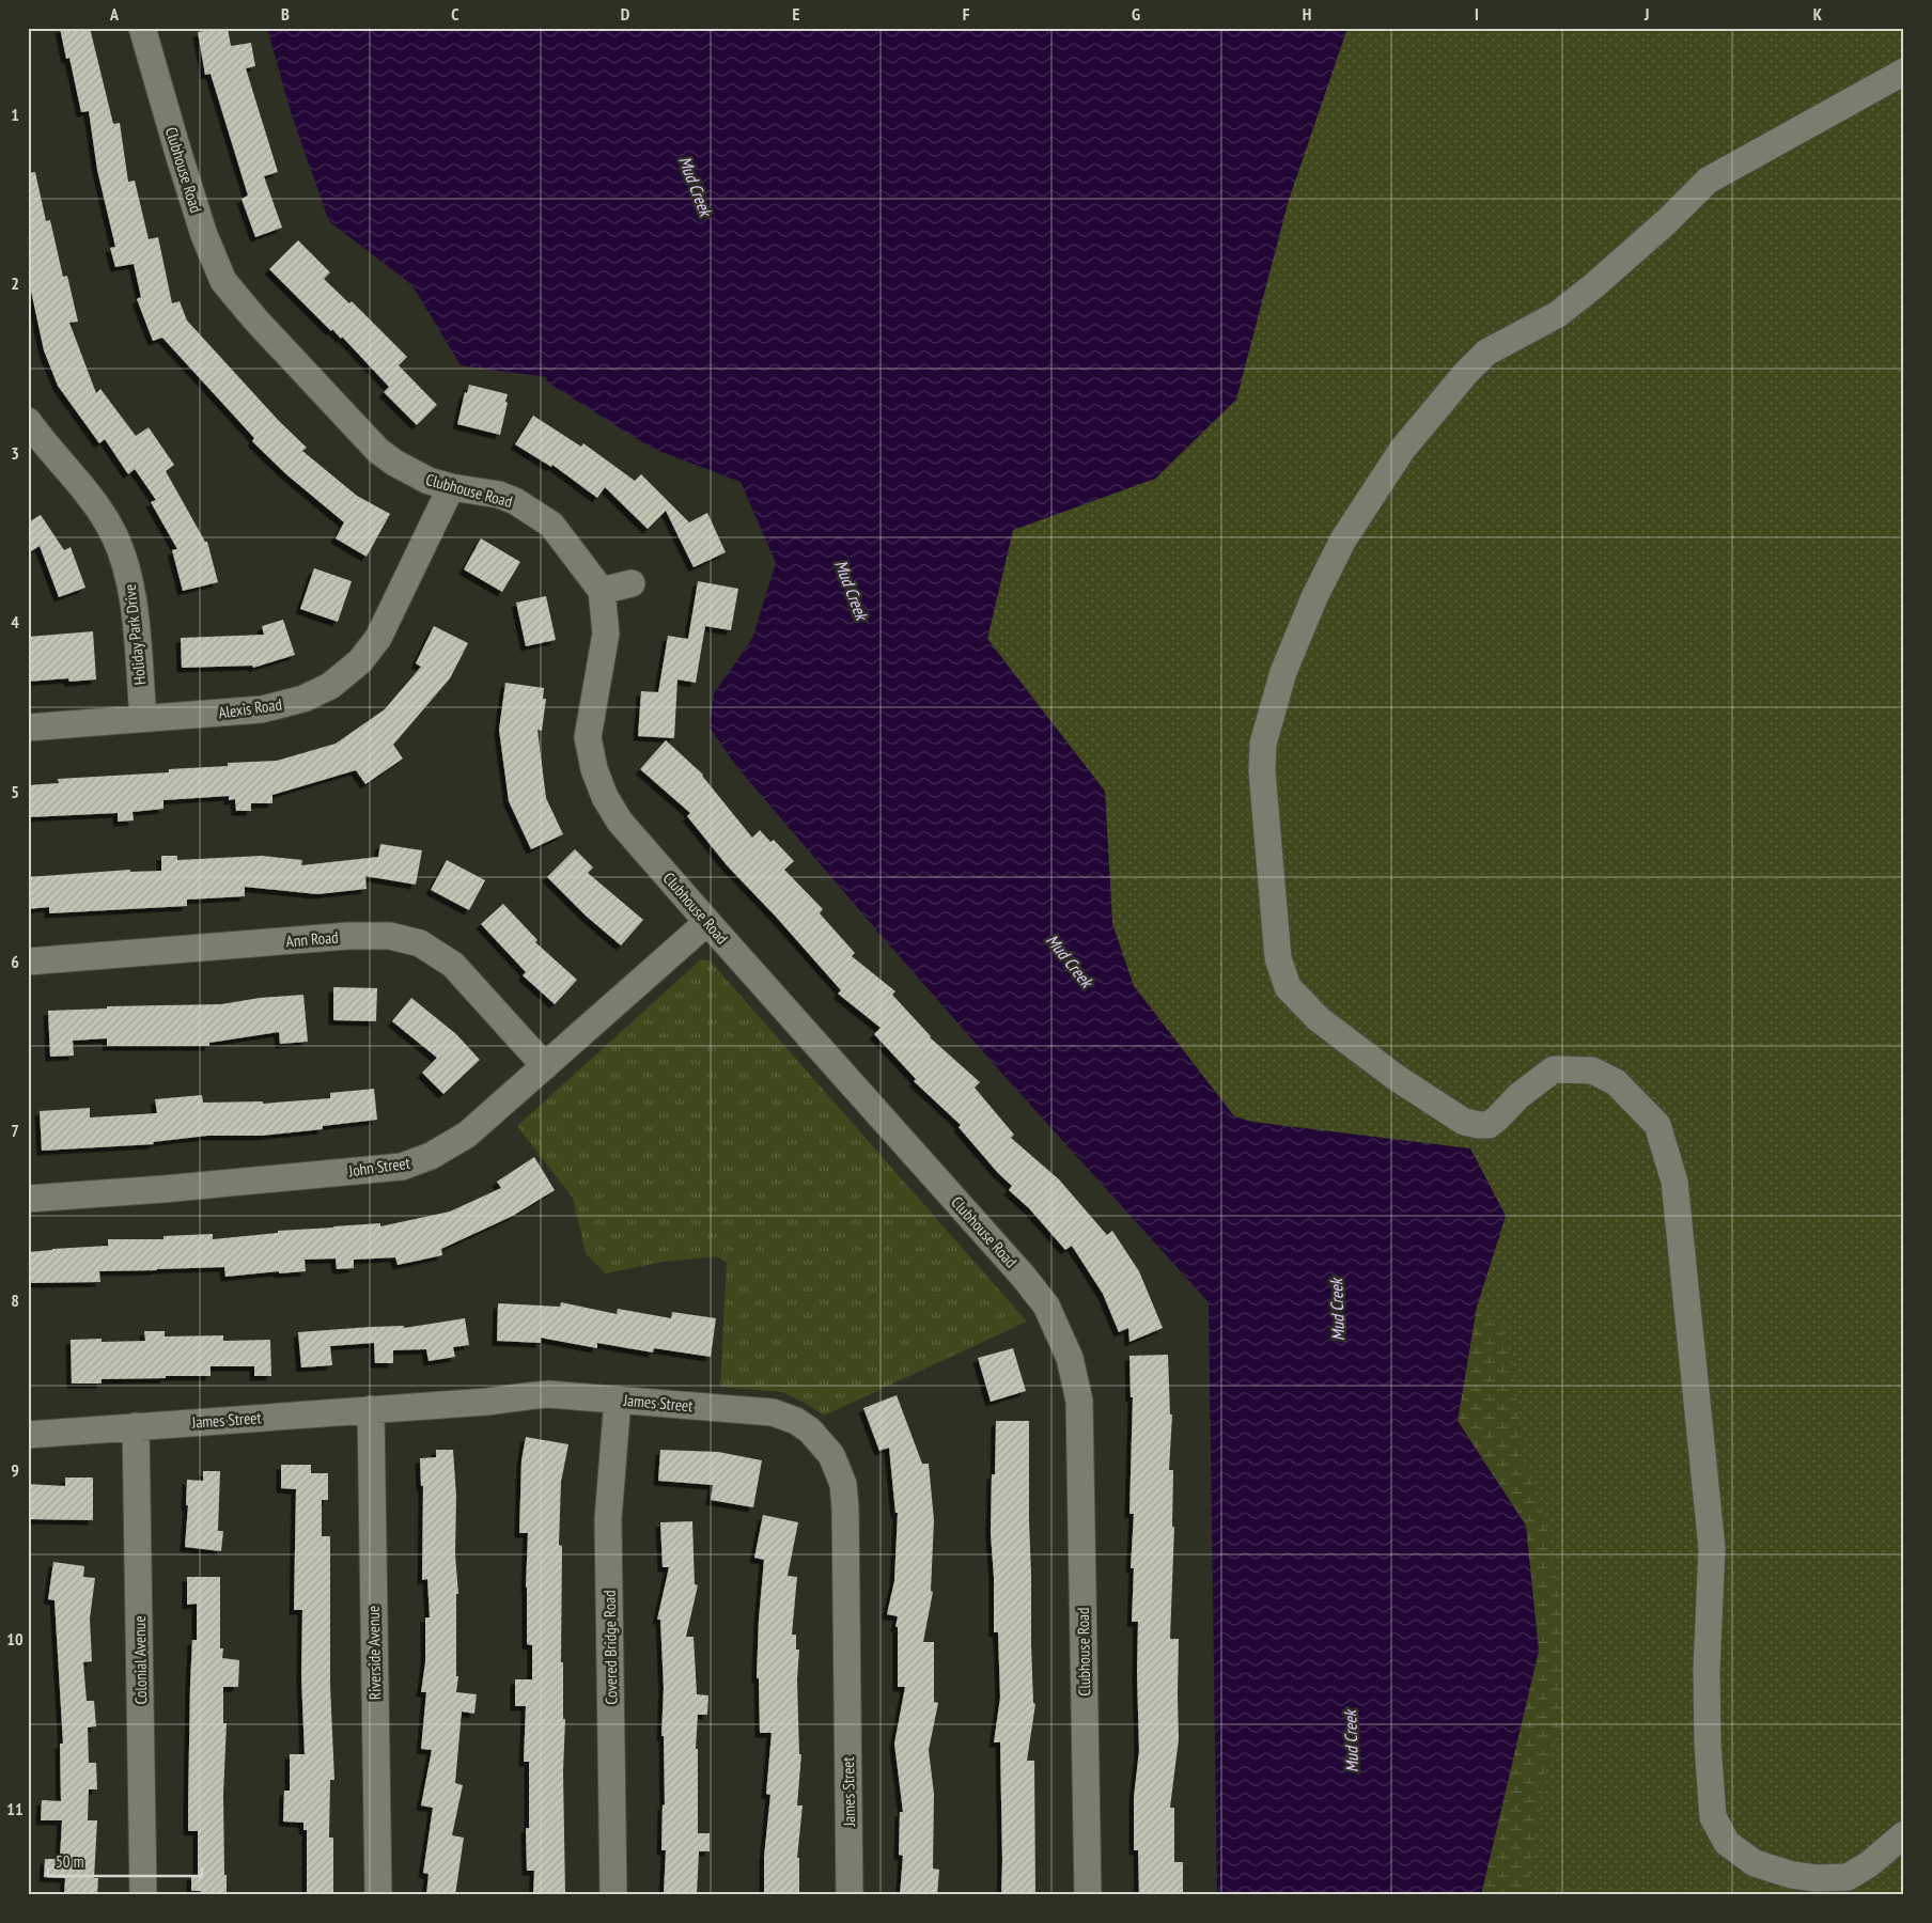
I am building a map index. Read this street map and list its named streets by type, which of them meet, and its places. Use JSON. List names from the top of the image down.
{
  "streets": {
    "street": [
      "Clubhouse Road",
      "Holiday Park Drive",
      "Alexis Road",
      "Ann Road",
      "John Street",
      "James Street",
      "Covered Bridge Road",
      "Riverside Avenue",
      "Colonial Avenue"
    ]
  },
  "crossings": [
    ["Clubhouse Road", "Alexis Road"],
    ["Clubhouse Road", "John Street"],
    ["Holiday Park Drive", "Alexis Road"],
    ["Ann Road", "John Street"],
    ["James Street", "Covered Bridge Road"],
    ["James Street", "Riverside Avenue"],
    ["James Street", "Colonial Avenue"]
  ],
  "water": ["Mud Creek"],
  "scale_bar": "50 m",
  "grid": {
    "columns": [
      "A",
      "B",
      "C",
      "D",
      "E",
      "F",
      "G",
      "H",
      "I",
      "J",
      "K"
    ],
    "rows": [
      "1",
      "2",
      "3",
      "4",
      "5",
      "6",
      "7",
      "8",
      "9",
      "10",
      "11"
    ]
  }
}
